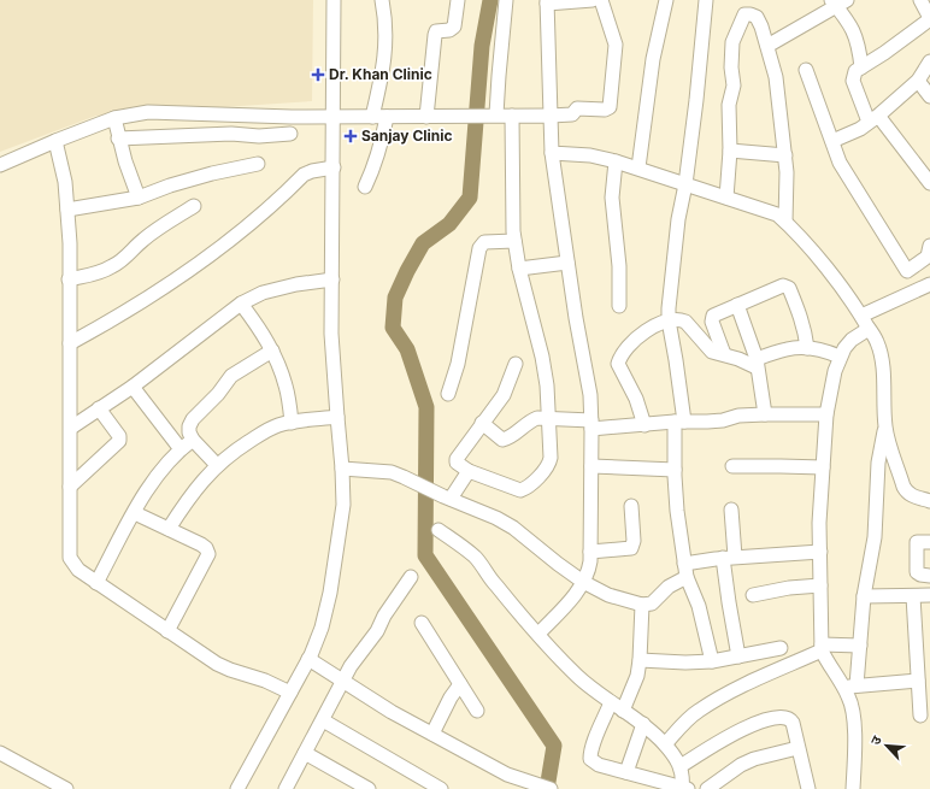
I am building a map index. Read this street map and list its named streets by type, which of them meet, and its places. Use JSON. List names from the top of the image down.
{
  "places": {
    "health": ["Dr. Khan Clinic", "Sanjay Clinic"]
  },
  "north": "top left"
}
